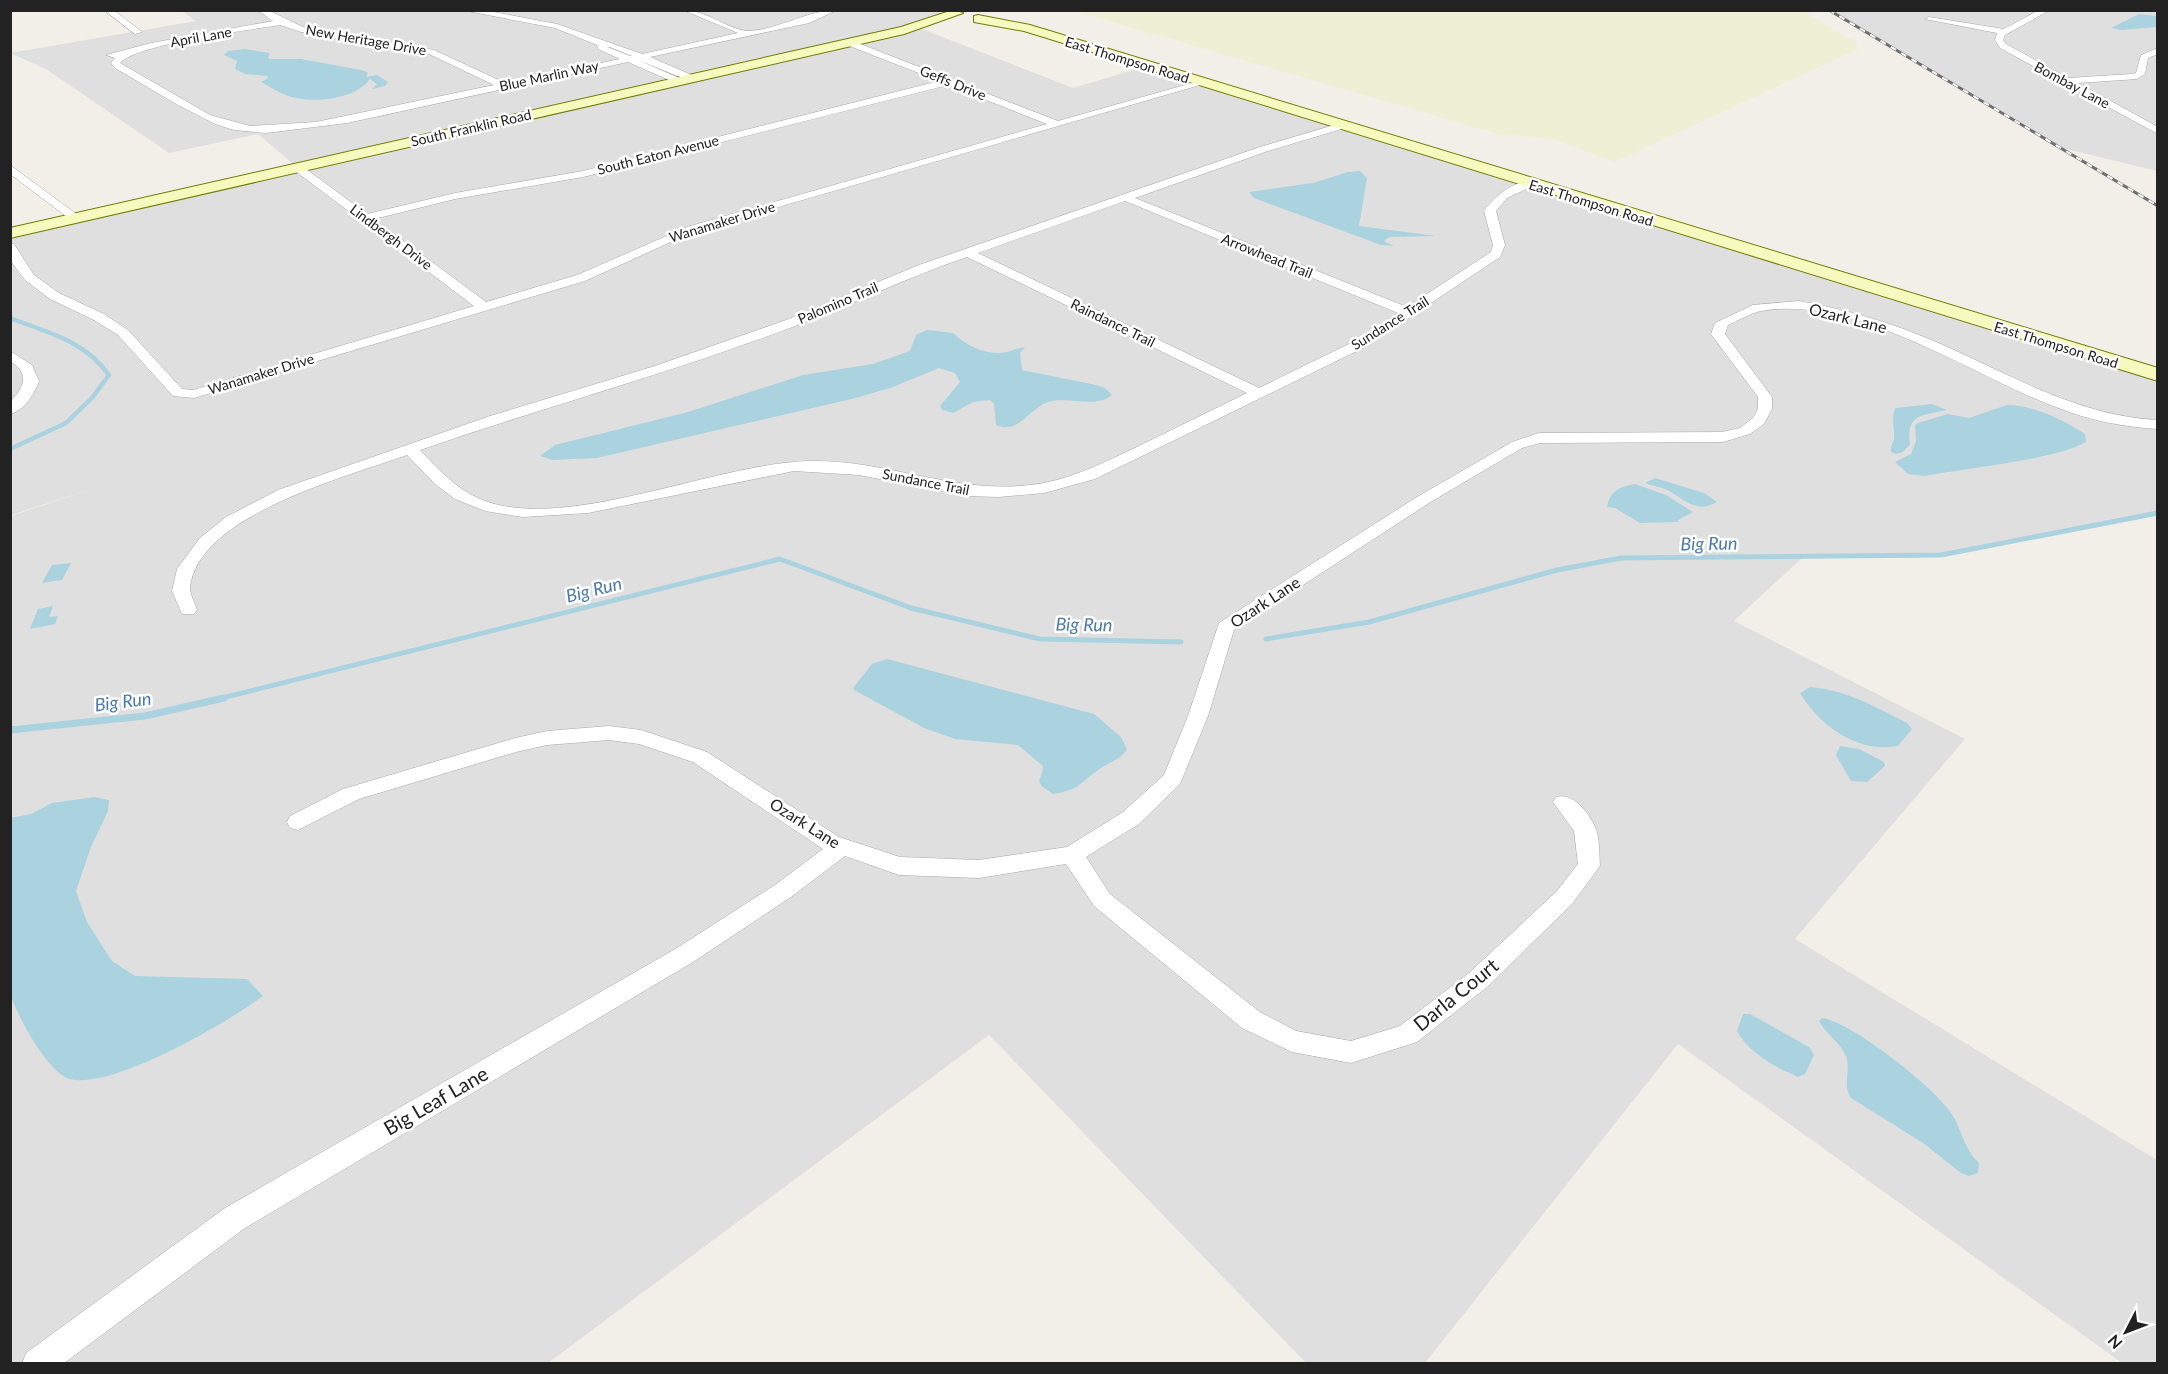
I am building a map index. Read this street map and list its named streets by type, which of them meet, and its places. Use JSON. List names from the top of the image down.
{
  "streets": {
    "main road": ["East Thompson Road", "South Franklin Road"],
    "street": [
      "April Lane",
      "New Heritage Drive",
      "Blue Marlin Way",
      "Geffs Drive",
      "Bombay Lane",
      "South Eaton Avenue",
      "Wanamaker Drive",
      "Lindbergh Drive",
      "Arrowhead Trail",
      "Palomino Trail",
      "Ozark Lane",
      "Raindance Trail",
      "Sundance Trail",
      "Darla Court",
      "Big Leaf Lane"
    ]
  },
  "crossings": [
    ["April Lane", "New Heritage Drive"],
    ["April Lane", "Blue Marlin Way"],
    ["New Heritage Drive", "Blue Marlin Way"],
    ["East Thompson Road", "South Franklin Road"],
    ["East Thompson Road", "Wanamaker Drive"],
    ["East Thompson Road", "Palomino Trail"],
    ["East Thompson Road", "Sundance Trail"],
    ["Geffs Drive", "South Franklin Road"],
    ["Geffs Drive", "South Eaton Avenue"],
    ["Geffs Drive", "Wanamaker Drive"],
    ["South Franklin Road", "Lindbergh Drive"],
    ["South Eaton Avenue", "Lindbergh Drive"],
    ["Wanamaker Drive", "Lindbergh Drive"],
    ["Arrowhead Trail", "Palomino Trail"],
    ["Arrowhead Trail", "Sundance Trail"],
    ["Palomino Trail", "Raindance Trail"],
    ["Palomino Trail", "Sundance Trail"],
    ["Ozark Lane", "Darla Court"],
    ["Ozark Lane", "Big Leaf Lane"],
    ["Raindance Trail", "Sundance Trail"]
  ],
  "water": ["Big Run"],
  "north": "bottom left"
}
